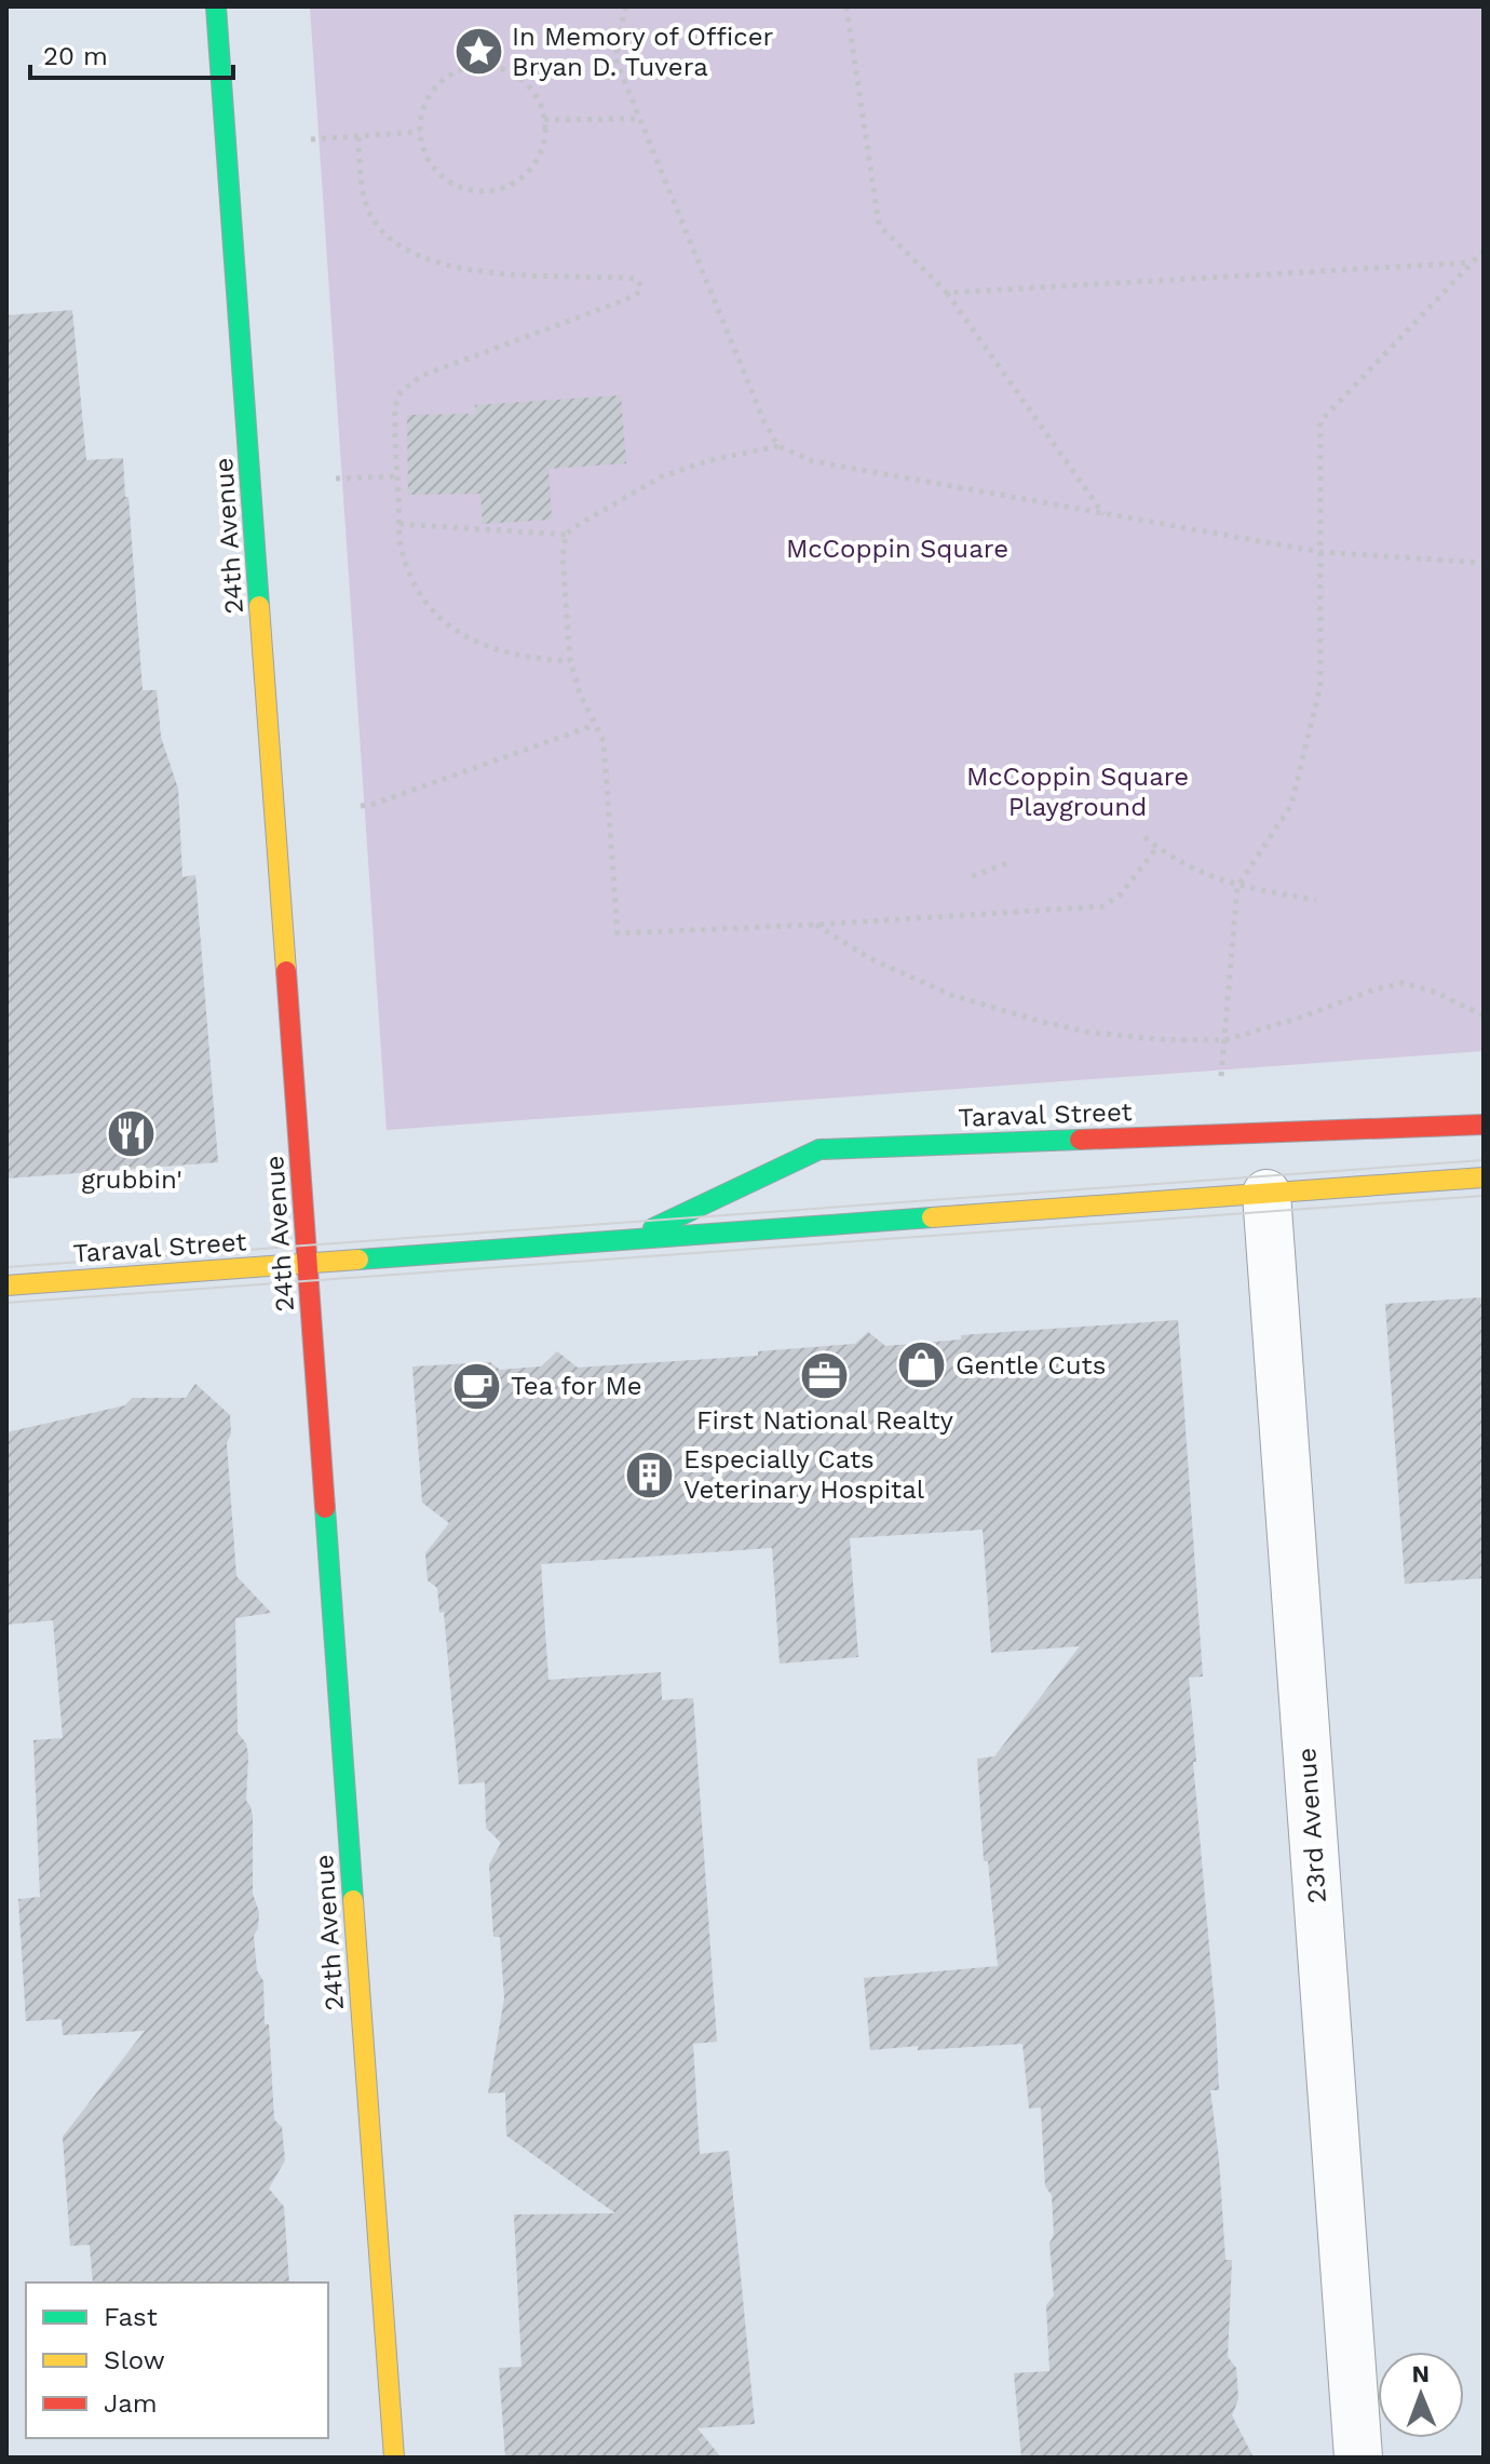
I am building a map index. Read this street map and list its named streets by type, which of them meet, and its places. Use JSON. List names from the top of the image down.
{
  "streets": {
    "street": ["24th Avenue", "Taraval Street", "23rd Avenue"]
  },
  "crossings": [
    ["24th Avenue", "Taraval Street"],
    ["Taraval Street", "23rd Avenue"]
  ],
  "parks": ["McCoppin Square", "McCoppin Square Playground"],
  "places": {
    "place": ["In Memory of Officer Bryan D. Tuvera"],
    "restaurant": ["grubbin'"],
    "shop": ["Gentle Cuts"],
    "office": ["First National Realty"],
    "cafe": ["Tea for Me"],
    "building": ["Especially Cats Veterinary Hospital"]
  },
  "legend": ["Fast", "Slow", "Jam"],
  "scale_bar": "20 m",
  "north": "top"
}
